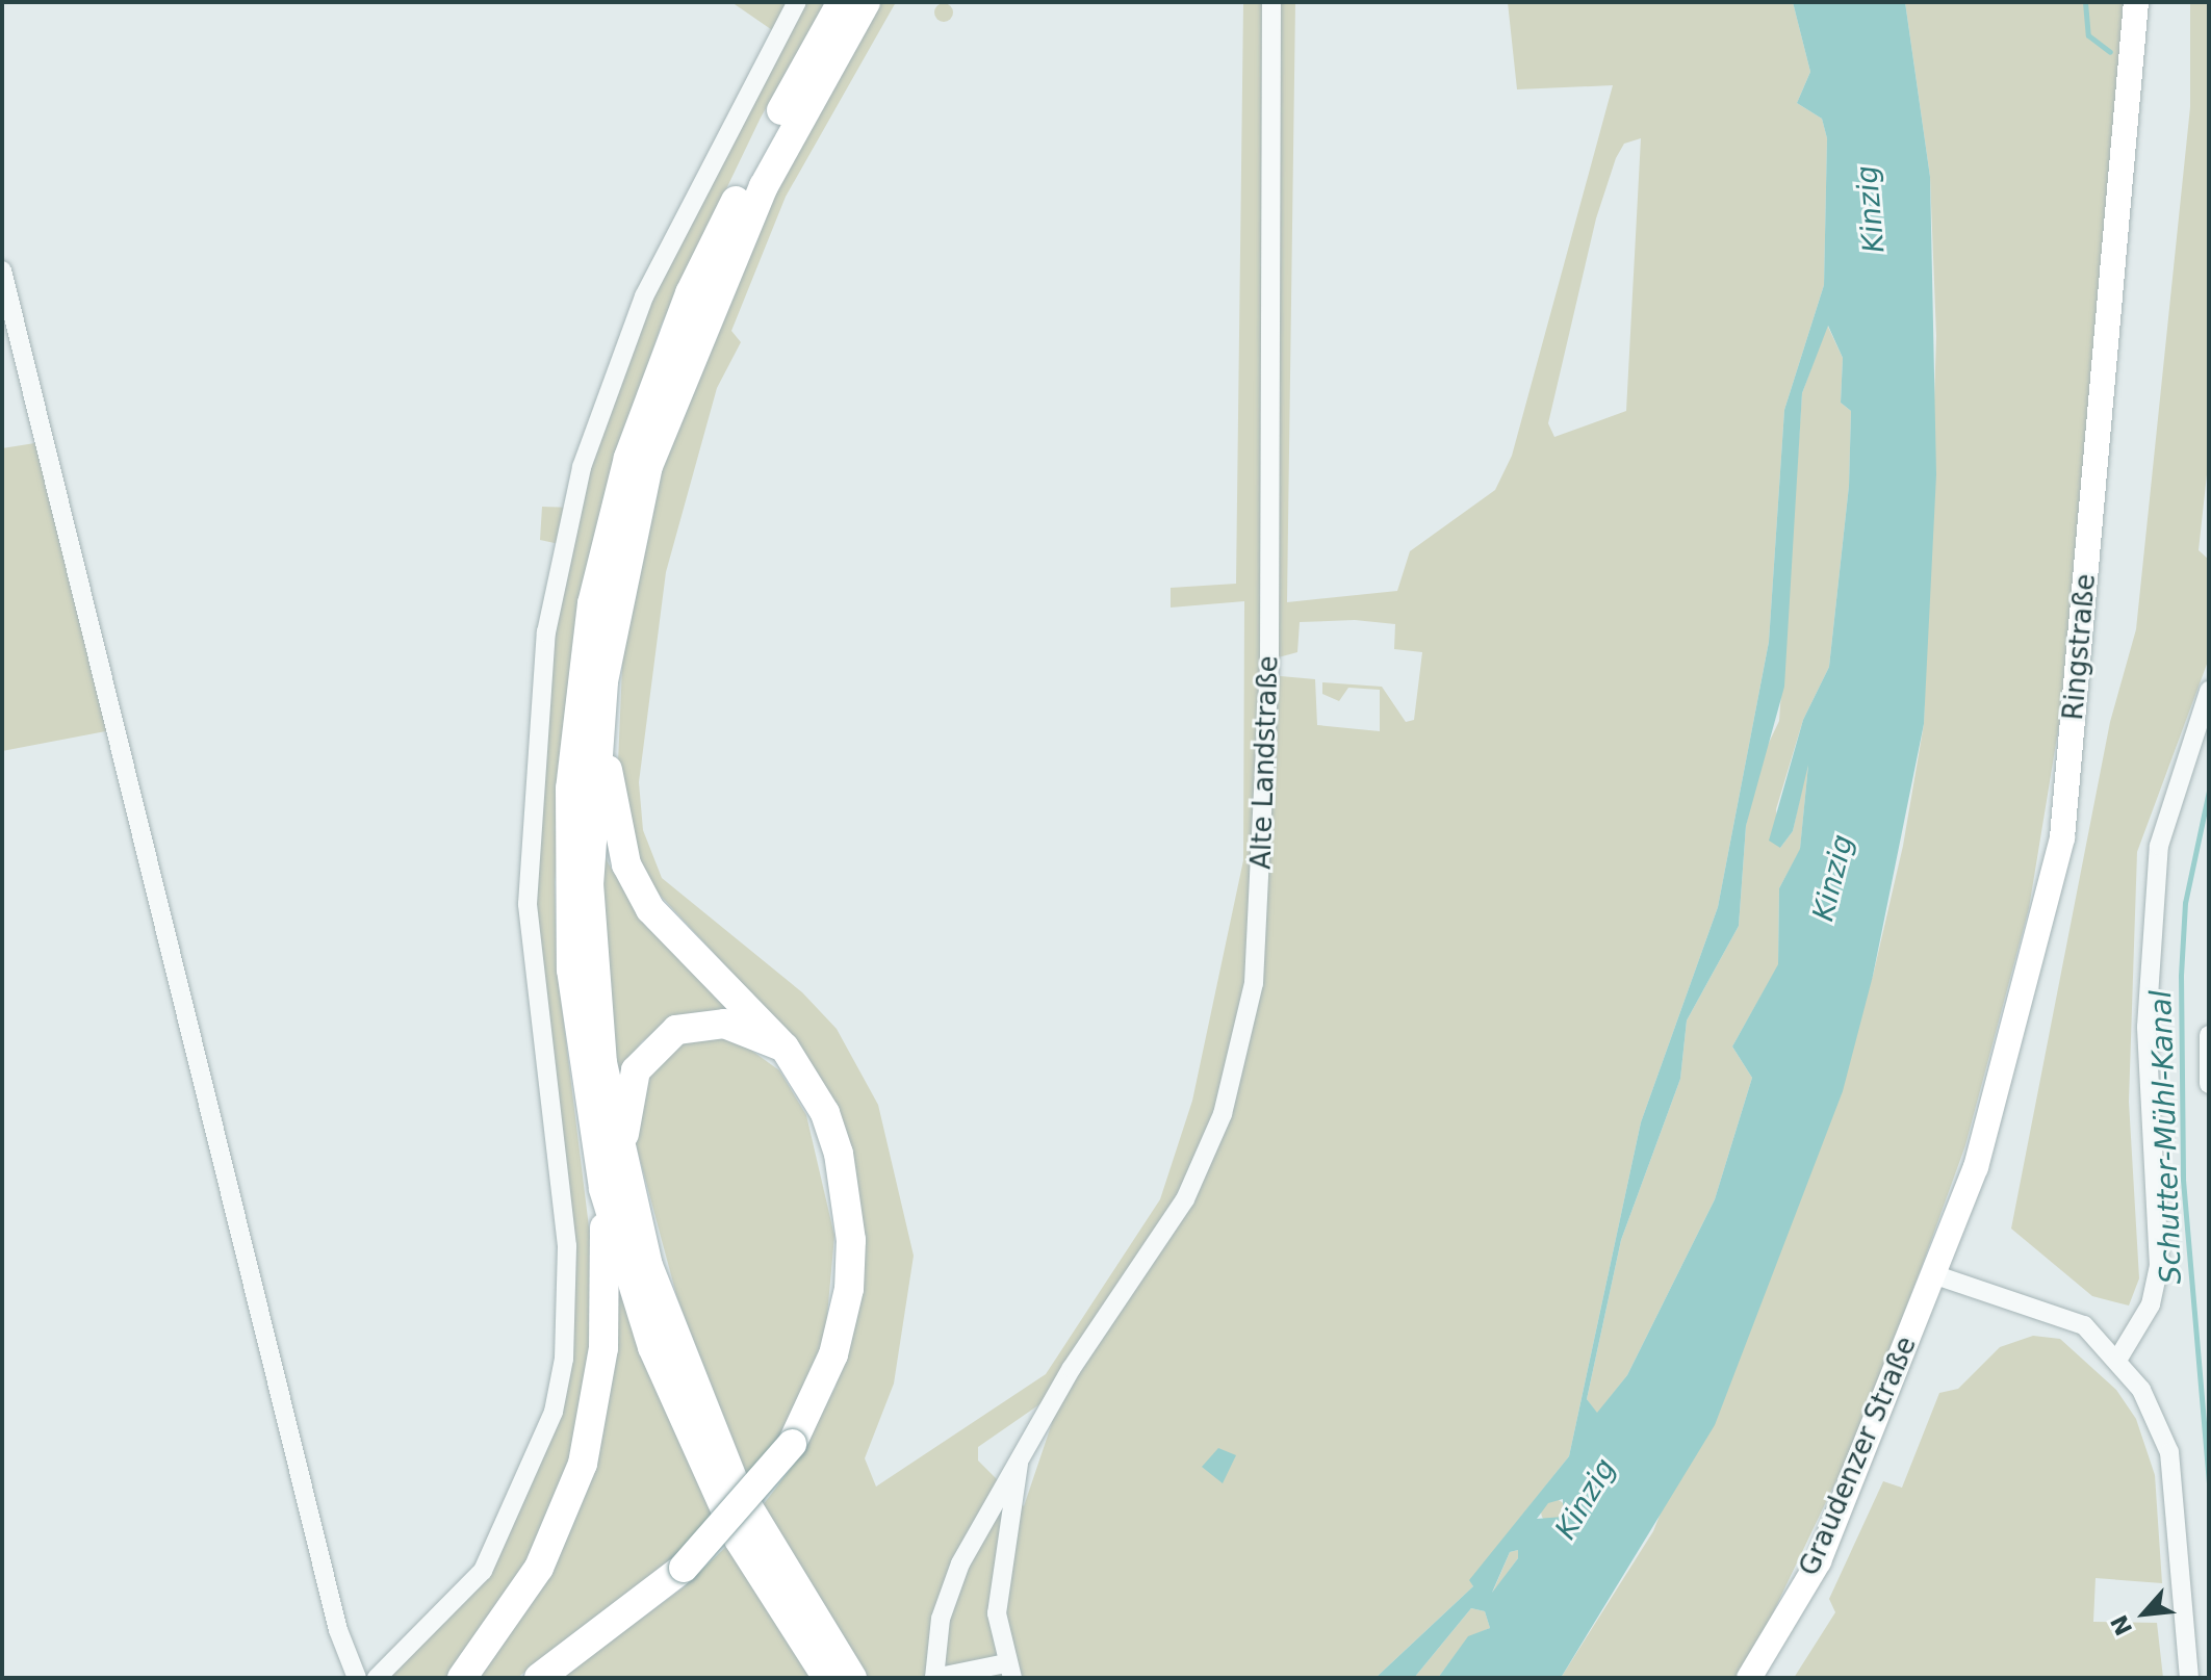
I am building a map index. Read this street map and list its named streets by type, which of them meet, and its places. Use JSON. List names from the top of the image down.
{
  "streets": {
    "main road": ["Ringstraße", "Graudenzer Straße"],
    "street": ["Alte Landstraße"]
  },
  "crossings": [
    ["Ringstraße", "Graudenzer Straße"]
  ],
  "water": ["Kinzig", "Schutter-Mühl-Kanal"],
  "north": "bottom left"
}
